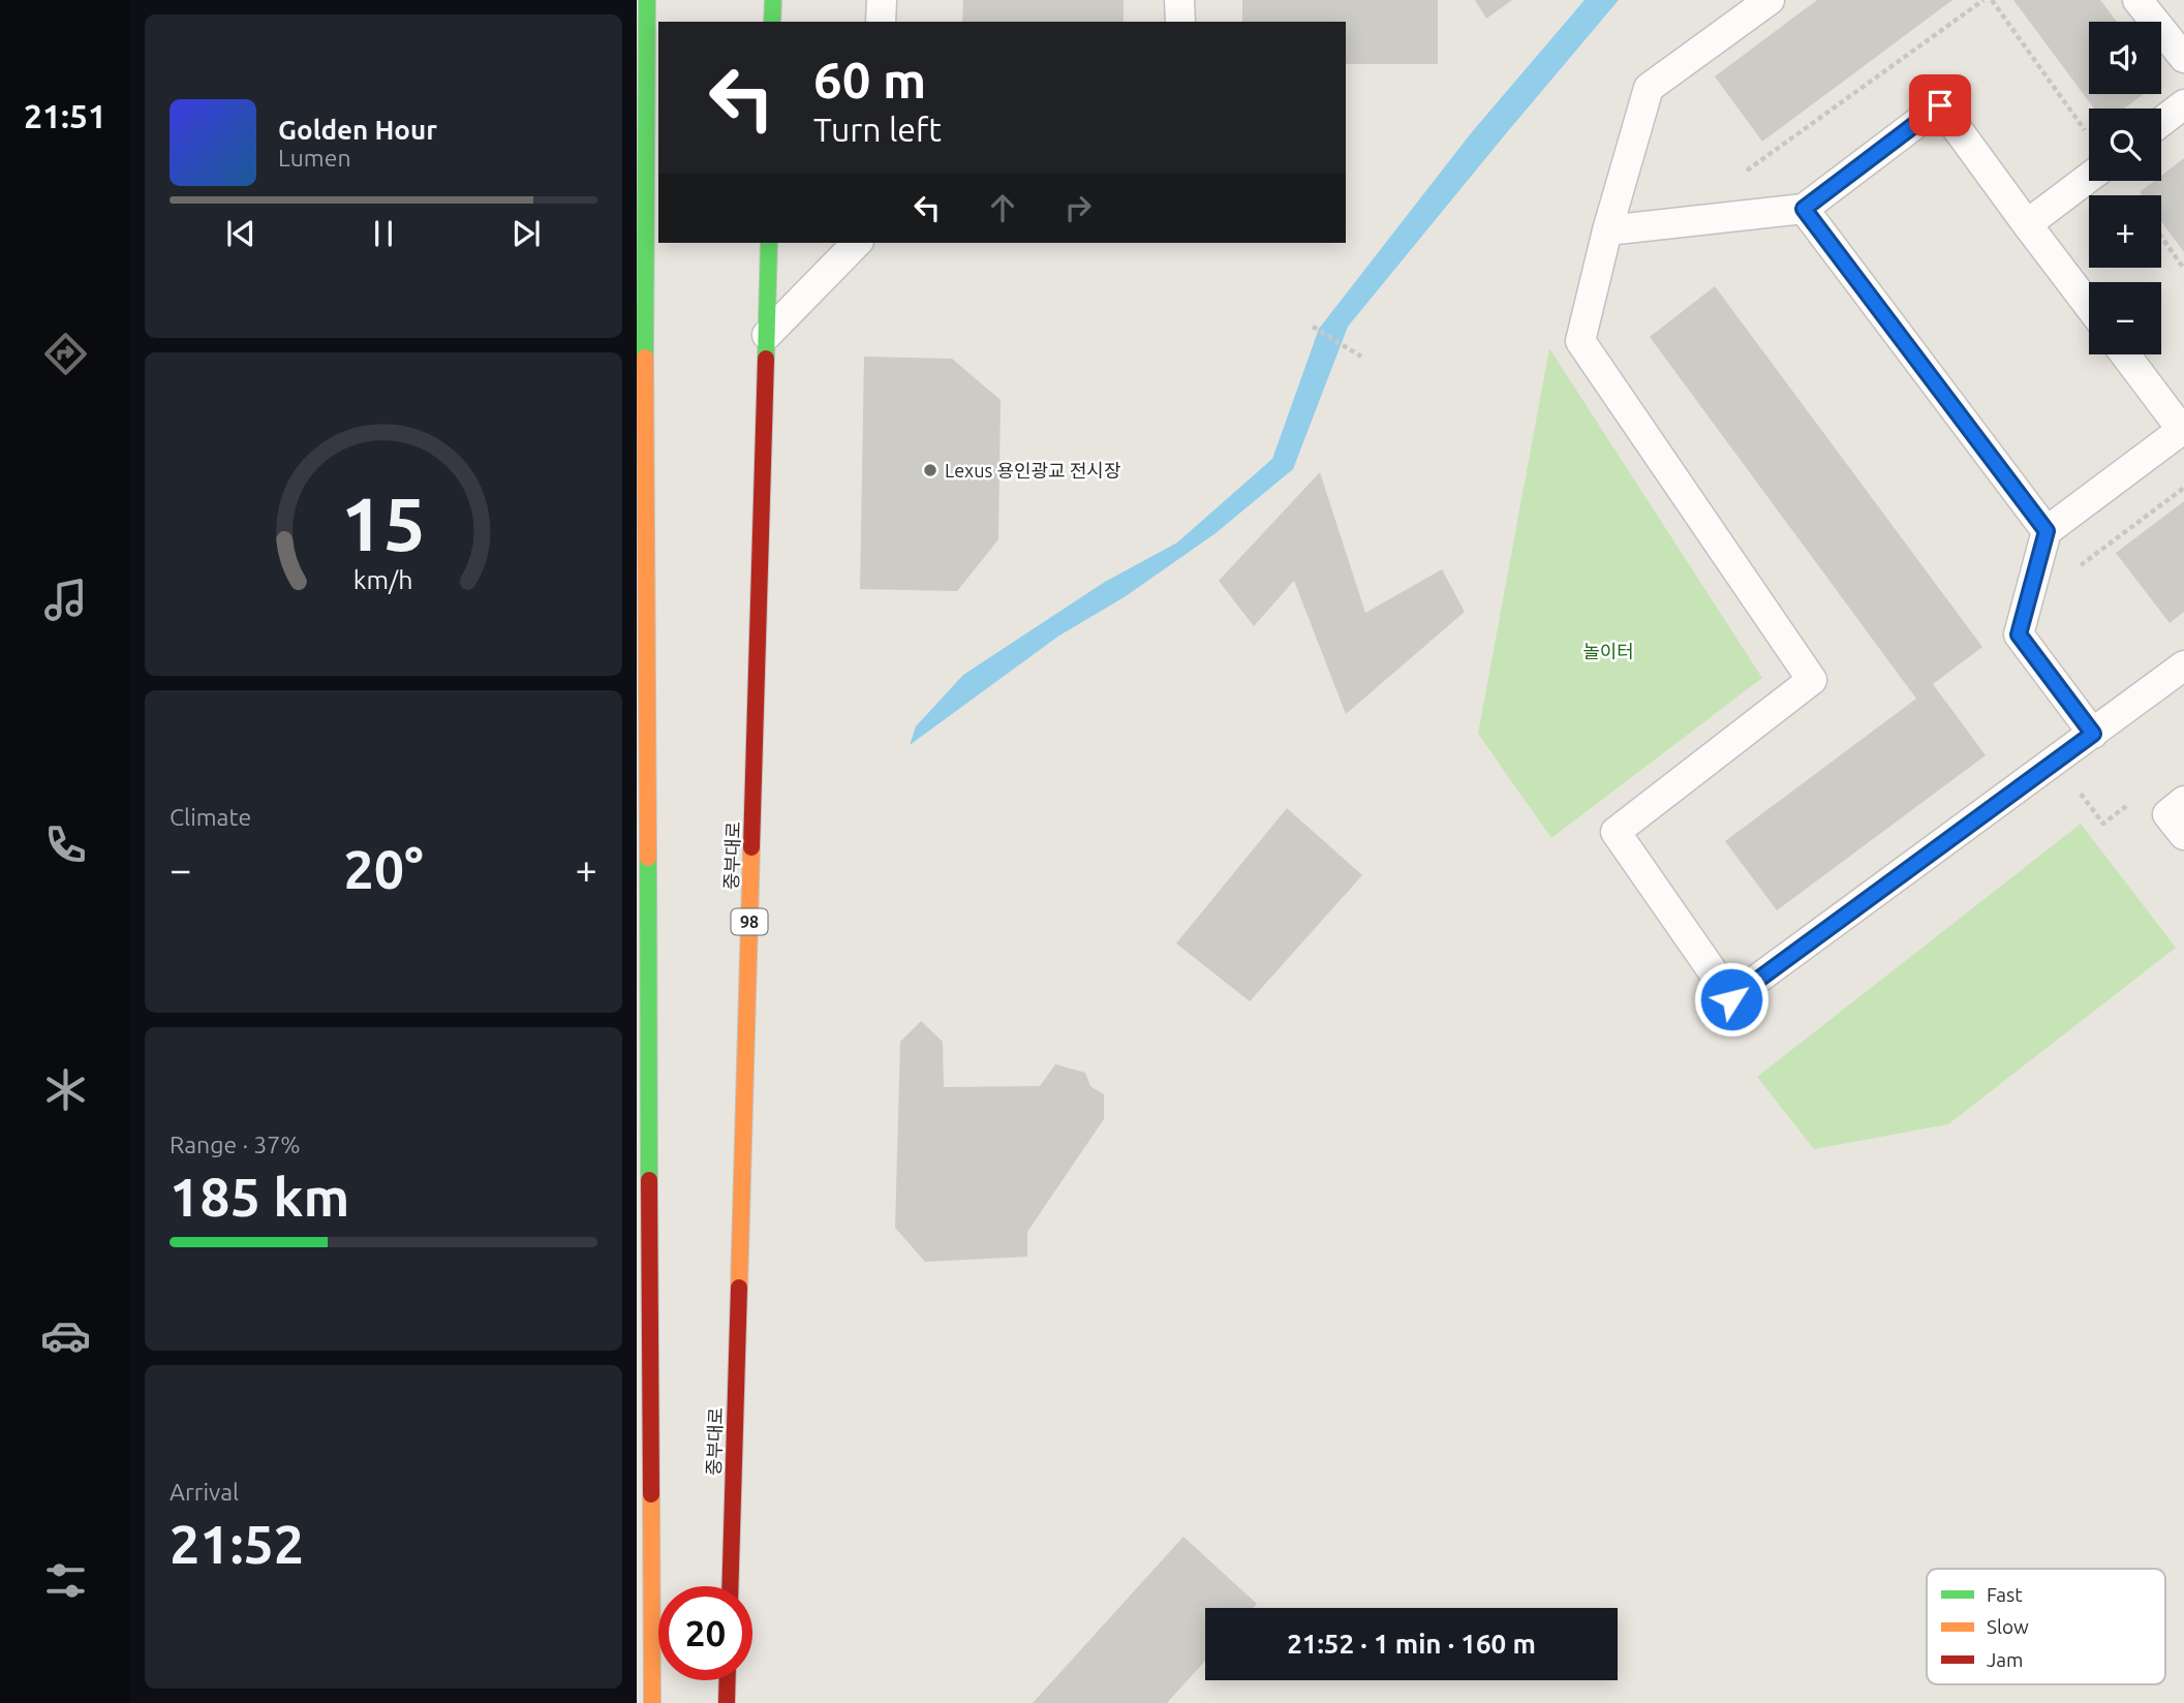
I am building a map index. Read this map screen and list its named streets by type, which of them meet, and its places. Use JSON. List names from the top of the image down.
{
  "streets": {
    "main road": ["중부대로", "98"]
  },
  "parks": ["놀이터"],
  "places": ["Lexus 용인광교 전시장"],
  "legend": ["Fast", "Slow", "Jam"],
  "page": {
    "tabs": "21:51",
    "map_buttons": ["+", "−"],
    "turn": ["60 m", "Turn left"],
    "song": ["Golden Hour", "Lumen"],
    "tile": [
      "Climate",
      ["Range · 37%", "185 km"],
      ["Arrival", "21:52"]
    ],
    "heat": ["−", "20°", "+"],
    "limit": "20",
    "trip": "21:52 · 1 min · 160 m",
    "gauge": ["15", "km/h"]
  }
}
